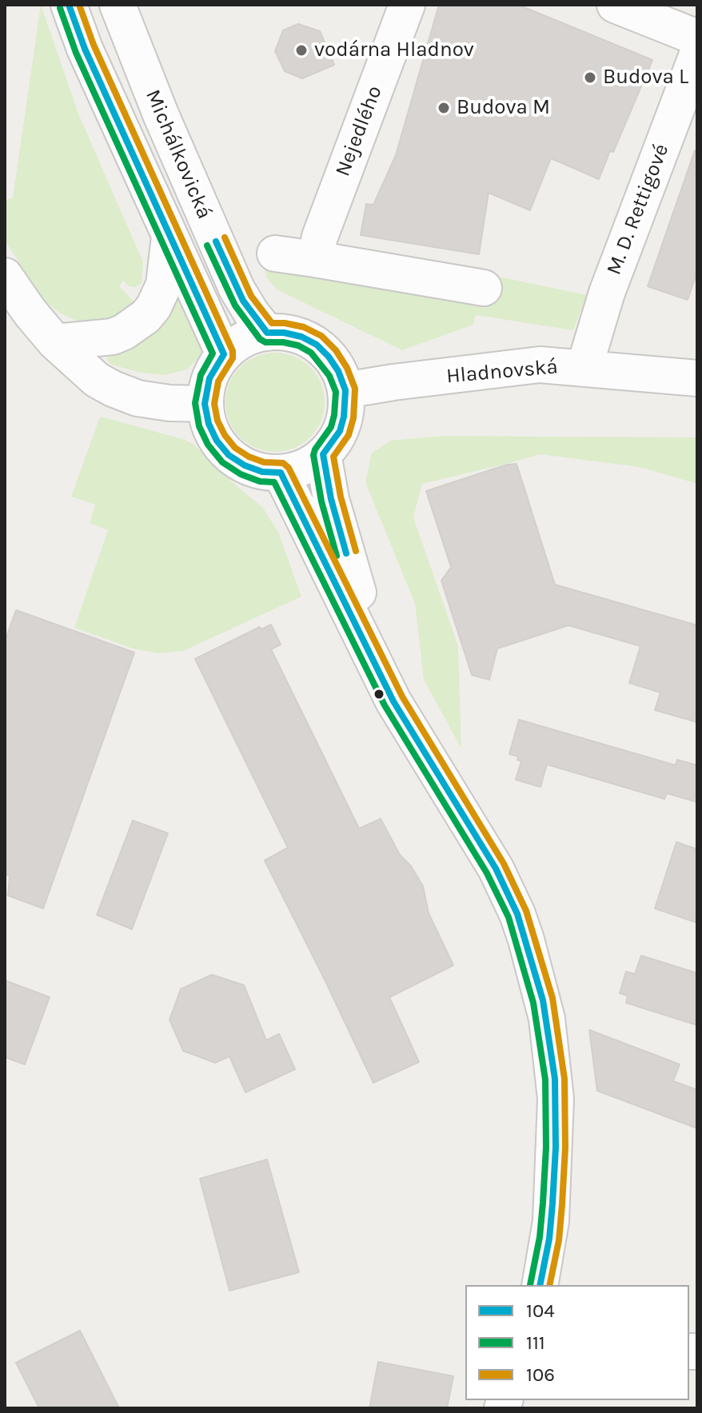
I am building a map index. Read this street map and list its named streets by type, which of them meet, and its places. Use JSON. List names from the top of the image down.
{
  "streets": {
    "street": [
      "Nejedlého",
      "Michálkovická",
      "M. D. Rettigové",
      "Hladnovská"
    ]
  },
  "crossings": [
    ["Michálkovická", "Hladnovská"],
    ["M. D. Rettigové", "Hladnovská"]
  ],
  "places": ["vodárna Hladnov", "Budova L", "Budova M"],
  "lines": ["transit line 104", "transit line 106", "transit line 111"],
  "legend": ["104", "111", "106"]
}
